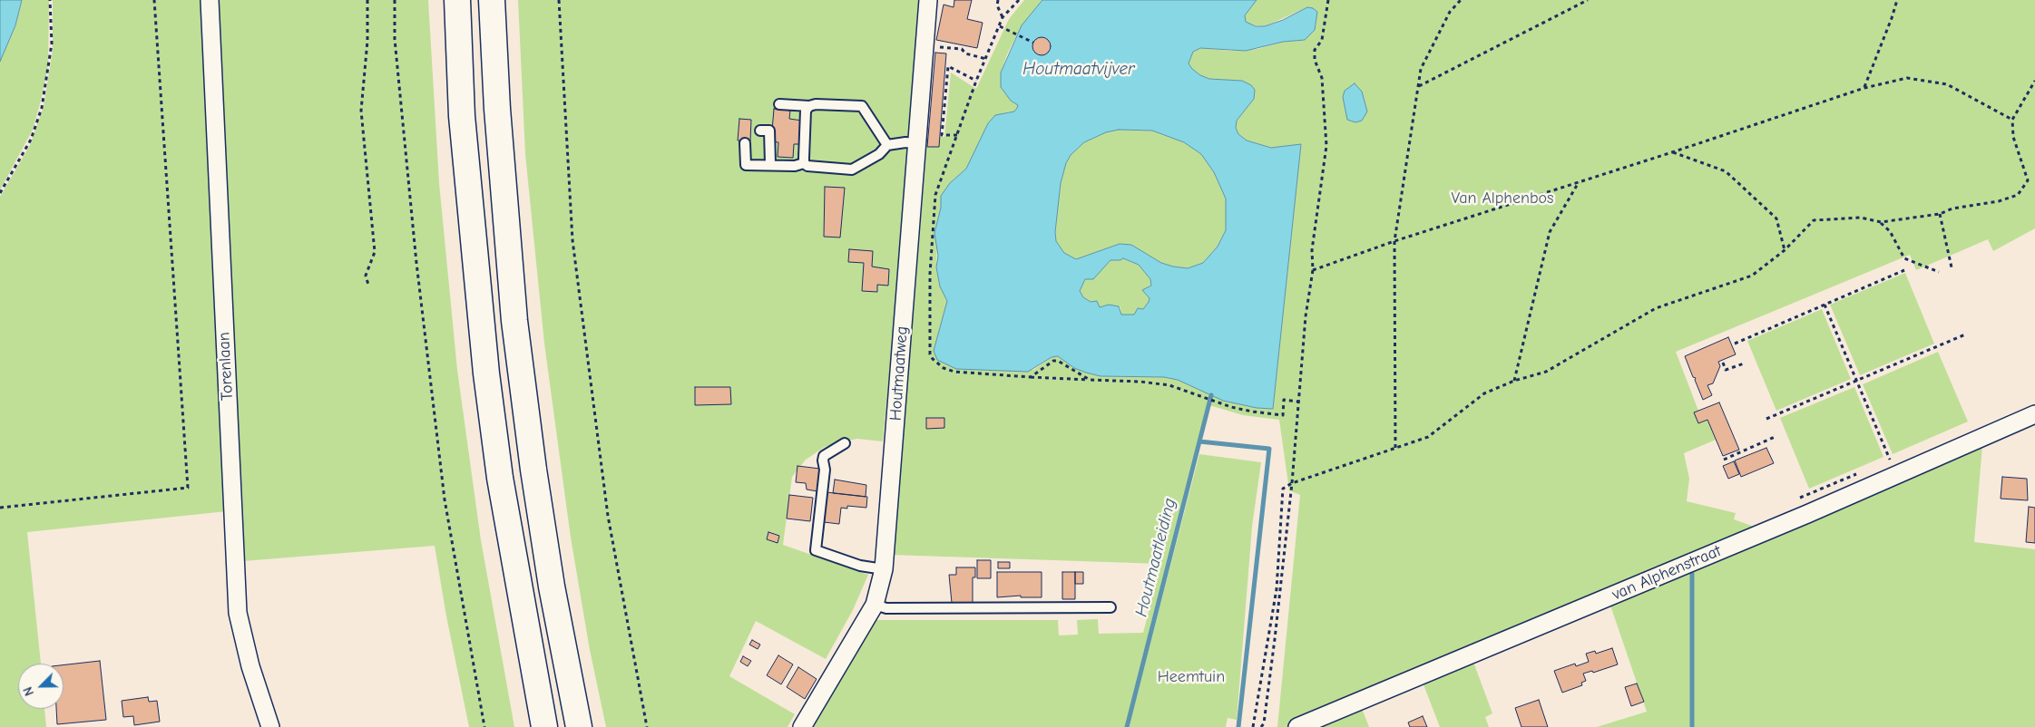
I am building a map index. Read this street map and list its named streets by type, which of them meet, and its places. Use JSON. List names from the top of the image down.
{
  "streets": {
    "street": ["Torenlaan", "Houtmaatweg", "van Alphenstraat"]
  },
  "water": ["Houtmaatvijver", "Houtmaatleiding"],
  "parks": ["Van Alphenbos", "Heemtuin"],
  "north": "bottom left"
}
